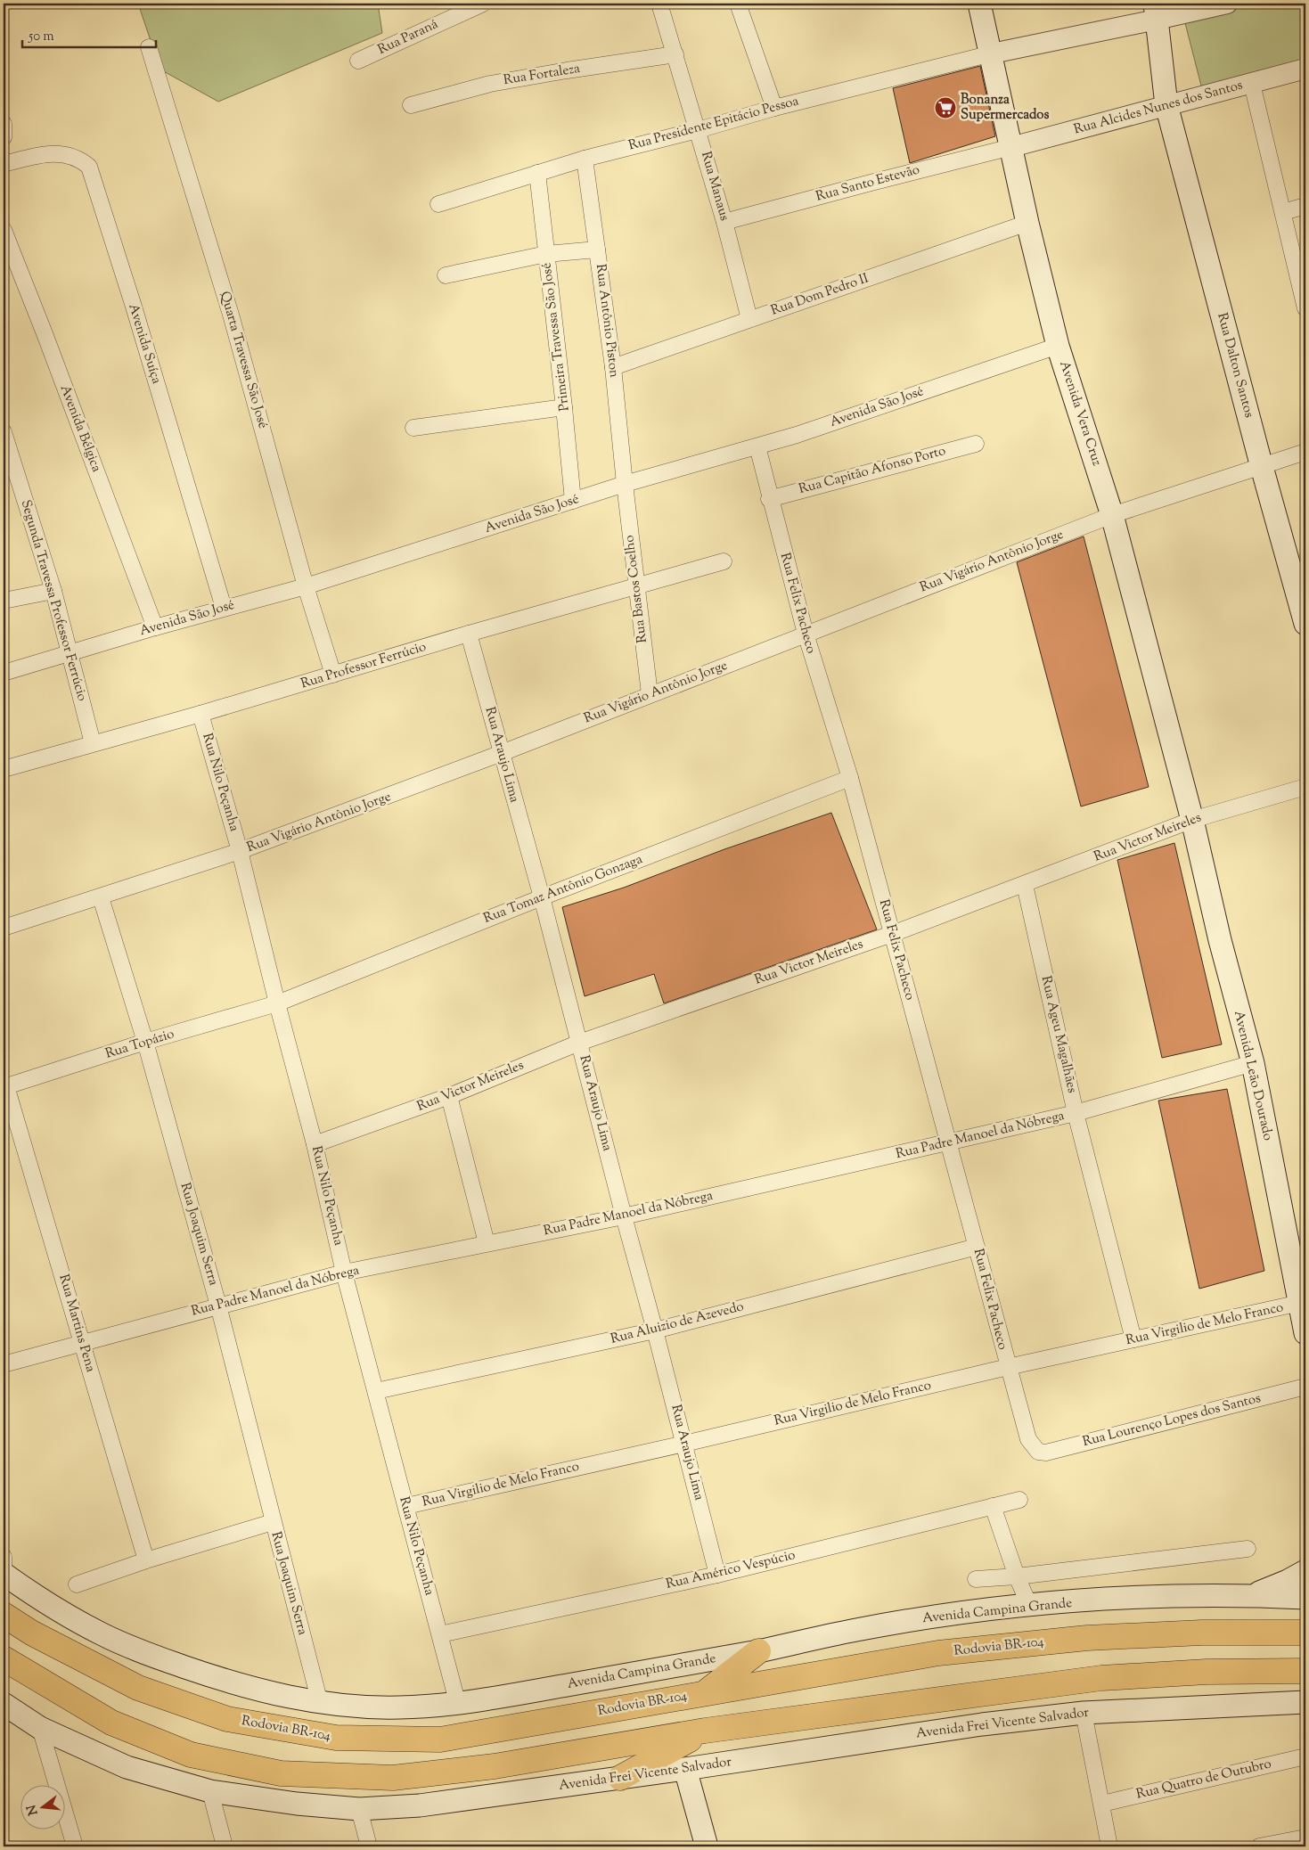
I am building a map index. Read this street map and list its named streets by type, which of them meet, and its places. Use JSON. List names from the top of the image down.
{
  "streets": {
    "highway": ["Rodovia BR-104"],
    "main road": [
      "Rua Dalton Santos",
      "Avenida Vera Cruz",
      "Avenida Leão Dourado",
      "Avenida Campina Grande",
      "Avenida Frei Vicente Salvador"
    ],
    "street": [
      "Rua Paraná",
      "Rua Fortaleza",
      "Rua Alcides Nunes dos Santos",
      "Rua Presidente Epitácio Pessoa",
      "Rua Santo Estevão",
      "Rua Manaus",
      "Rua Dom Pedro II",
      "Rua Antônio Piston",
      "Primeira Travessa São José",
      "Avenida Suíça",
      "Quarta Travessa São José",
      "Avenida São José",
      "Avenida Bélgica",
      "Rua Capitão Afonso Porto",
      "Rua Vigário Antônio Jorge",
      "Rua Bastos Coelho",
      "Segunda Travessa Professor Ferrúcio",
      "Rua Felix Pacheco",
      "Rua Professor Ferrúcio",
      "Rua Araujo Lima",
      "Rua Nilo Peçanha",
      "Rua Victor Meireles",
      "Rua Tomaz Antônio Gonzaga",
      "Rua Ageu Magalhães",
      "Rua Topázio",
      "Rua Padre Manoel da Nóbrega",
      "Rua Joaquim Serra",
      "Rua Martins Pena",
      "Rua Aluizio de Azevedo",
      "Rua Virgilio de Melo Franco",
      "Rua Lourenço Lopes dos Santos",
      "Rua Américo Vespúcio",
      "Rua Quatro de Outubro"
    ]
  },
  "crossings": [
    ["Rua Fortaleza", "Rua Manaus"],
    ["Rua Alcides Nunes dos Santos", "Rua Santo Estevão"],
    ["Rua Alcides Nunes dos Santos", "Rua Dalton Santos"],
    ["Rua Alcides Nunes dos Santos", "Avenida Vera Cruz"],
    ["Rua Presidente Epitácio Pessoa", "Rua Manaus"],
    ["Rua Presidente Epitácio Pessoa", "Rua Antônio Piston"],
    ["Rua Presidente Epitácio Pessoa", "Primeira Travessa São José"],
    ["Rua Presidente Epitácio Pessoa", "Avenida Vera Cruz"],
    ["Rua Santo Estevão", "Rua Manaus"],
    ["Rua Santo Estevão", "Avenida Vera Cruz"],
    ["Rua Manaus", "Rua Dom Pedro II"],
    ["Rua Dom Pedro II", "Rua Antônio Piston"],
    ["Rua Dom Pedro II", "Avenida Vera Cruz"],
    ["Rua Antônio Piston", "Avenida São José"],
    ["Rua Antônio Piston", "Rua Bastos Coelho"],
    ["Primeira Travessa São José", "Avenida São José"],
    ["Avenida Suíça", "Avenida São José"],
    ["Quarta Travessa São José", "Avenida São José"],
    ["Quarta Travessa São José", "Rua Professor Ferrúcio"],
    ["Rua Dalton Santos", "Rua Vigário Antônio Jorge"],
    ["Avenida São José", "Avenida Vera Cruz"],
    ["Avenida São José", "Avenida Bélgica"],
    ["Avenida São José", "Rua Bastos Coelho"],
    ["Avenida São José", "Segunda Travessa Professor Ferrúcio"],
    ["Avenida São José", "Rua Felix Pacheco"],
    ["Avenida Vera Cruz", "Rua Vigário Antônio Jorge"],
    ["Avenida Vera Cruz", "Rua Victor Meireles"],
    ["Avenida Vera Cruz", "Avenida Leão Dourado"],
    ["Rua Capitão Afonso Porto", "Rua Felix Pacheco"],
    ["Rua Vigário Antônio Jorge", "Rua Bastos Coelho"],
    ["Rua Vigário Antônio Jorge", "Rua Felix Pacheco"],
    ["Rua Vigário Antônio Jorge", "Rua Araujo Lima"],
    ["Rua Vigário Antônio Jorge", "Rua Nilo Peçanha"],
    ["Rua Vigário Antônio Jorge", "Rua Joaquim Serra"],
    ["Rua Bastos Coelho", "Rua Professor Ferrúcio"],
    ["Segunda Travessa Professor Ferrúcio", "Rua Professor Ferrúcio"],
    ["Rua Felix Pacheco", "Rua Victor Meireles"],
    ["Rua Felix Pacheco", "Rua Tomaz Antônio Gonzaga"],
    ["Rua Felix Pacheco", "Rua Padre Manoel da Nóbrega"],
    ["Rua Felix Pacheco", "Rua Aluizio de Azevedo"],
    ["Rua Felix Pacheco", "Rua Virgilio de Melo Franco"],
    ["Rua Felix Pacheco", "Rua Lourenço Lopes dos Santos"],
    ["Rua Professor Ferrúcio", "Rua Araujo Lima"],
    ["Rua Professor Ferrúcio", "Rua Nilo Peçanha"],
    ["Rua Araujo Lima", "Rua Victor Meireles"],
    ["Rua Araujo Lima", "Rua Tomaz Antônio Gonzaga"],
    ["Rua Araujo Lima", "Rua Padre Manoel da Nóbrega"],
    ["Rua Araujo Lima", "Rua Aluizio de Azevedo"],
    ["Rua Araujo Lima", "Rua Virgilio de Melo Franco"],
    ["Rua Araujo Lima", "Rua Américo Vespúcio"],
    ["Rua Nilo Peçanha", "Rua Victor Meireles"],
    ["Rua Nilo Peçanha", "Rua Tomaz Antônio Gonzaga"],
    ["Rua Nilo Peçanha", "Rua Topázio"],
    ["Rua Nilo Peçanha", "Rua Padre Manoel da Nóbrega"],
    ["Rua Nilo Peçanha", "Rua Aluizio de Azevedo"],
    ["Rua Nilo Peçanha", "Rua Virgilio de Melo Franco"],
    ["Rua Nilo Peçanha", "Rua Américo Vespúcio"],
    ["Rua Nilo Peçanha", "Avenida Campina Grande"],
    ["Rua Victor Meireles", "Rua Ageu Magalhães"],
    ["Rua Victor Meireles", "Avenida Leão Dourado"],
    ["Rua Tomaz Antônio Gonzaga", "Rua Topázio"],
    ["Rua Ageu Magalhães", "Rua Padre Manoel da Nóbrega"],
    ["Rua Ageu Magalhães", "Rua Virgilio de Melo Franco"],
    ["Rua Topázio", "Rua Joaquim Serra"],
    ["Rua Topázio", "Rua Martins Pena"],
    ["Avenida Leão Dourado", "Rua Padre Manoel da Nóbrega"],
    ["Avenida Leão Dourado", "Rua Virgilio de Melo Franco"],
    ["Rua Padre Manoel da Nóbrega", "Rua Joaquim Serra"],
    ["Rua Padre Manoel da Nóbrega", "Rua Martins Pena"],
    ["Rua Joaquim Serra", "Avenida Campina Grande"]
  ],
  "places": {
    "supermarket": ["Bonanza Supermercados"]
  },
  "scale_bar": "50 m",
  "north": "left"
}
